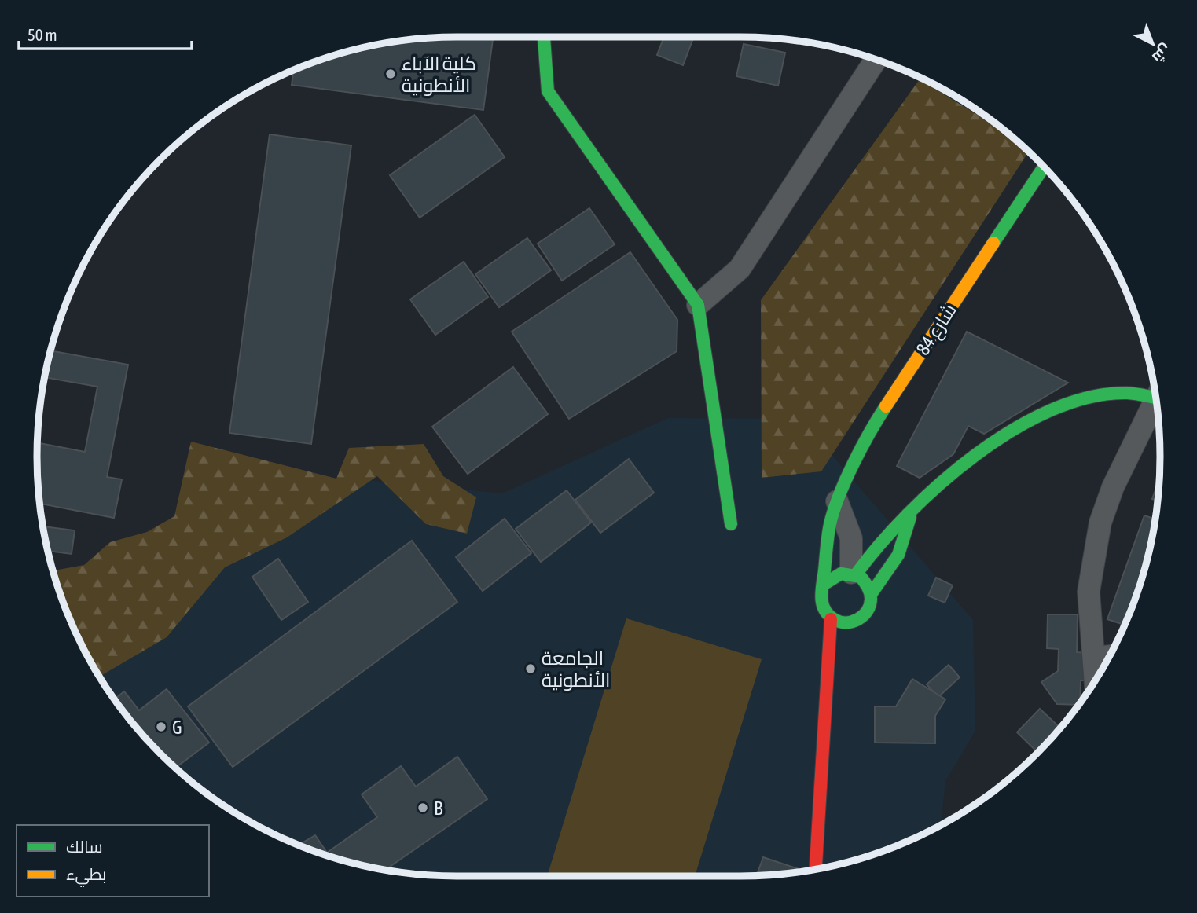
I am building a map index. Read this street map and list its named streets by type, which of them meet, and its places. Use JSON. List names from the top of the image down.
{
  "streets": {
    "street": ["شارع 84"]
  },
  "places": [
    "كلية الآباء الأنطونية",
    "الجامعة الأنطونية",
    "G",
    "B"
  ],
  "legend": ["سالك", "بطيء"],
  "scale_bar": "50 m",
  "north": "bottom right"
}
